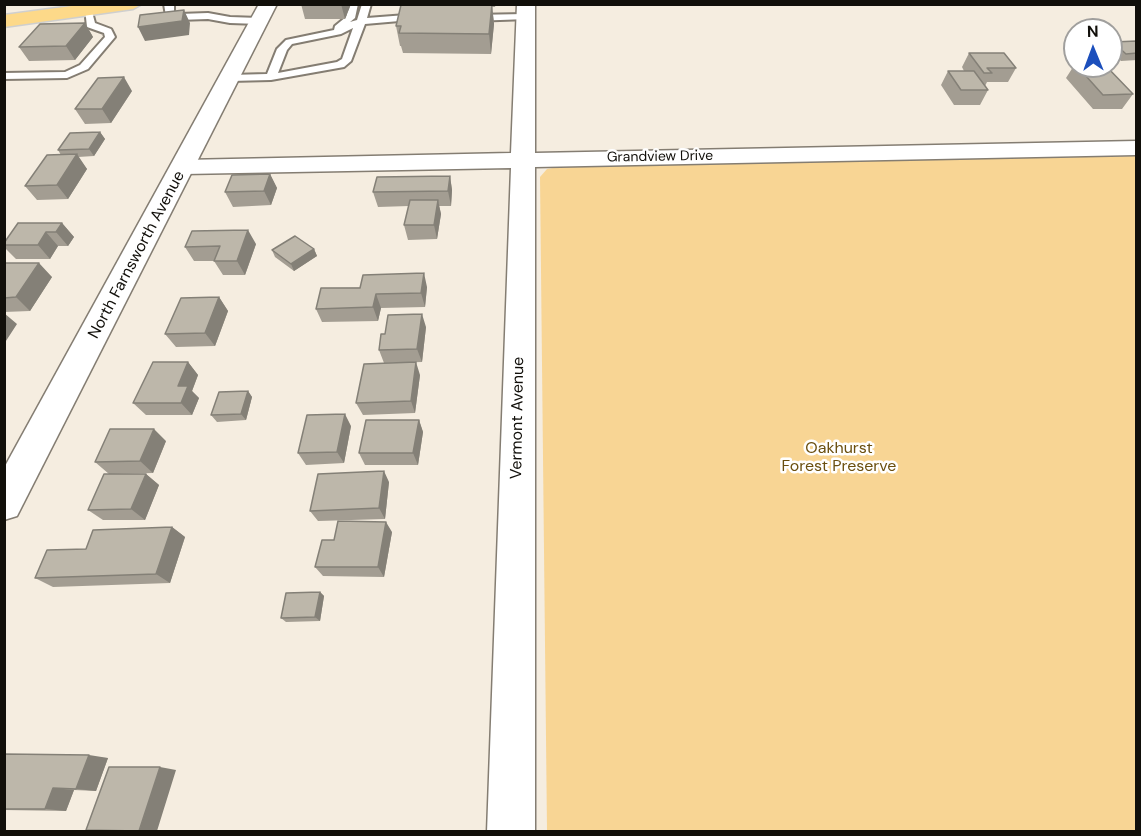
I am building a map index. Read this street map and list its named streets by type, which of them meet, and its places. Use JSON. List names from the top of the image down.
{
  "streets": {
    "street": ["Grandview Drive", "North Farnsworth Avenue", "Vermont Avenue"]
  },
  "crossings": [
    ["Grandview Drive", "North Farnsworth Avenue"],
    ["Grandview Drive", "Vermont Avenue"]
  ],
  "parks": ["Oakhurst Forest Preserve"],
  "north": "top"
}
